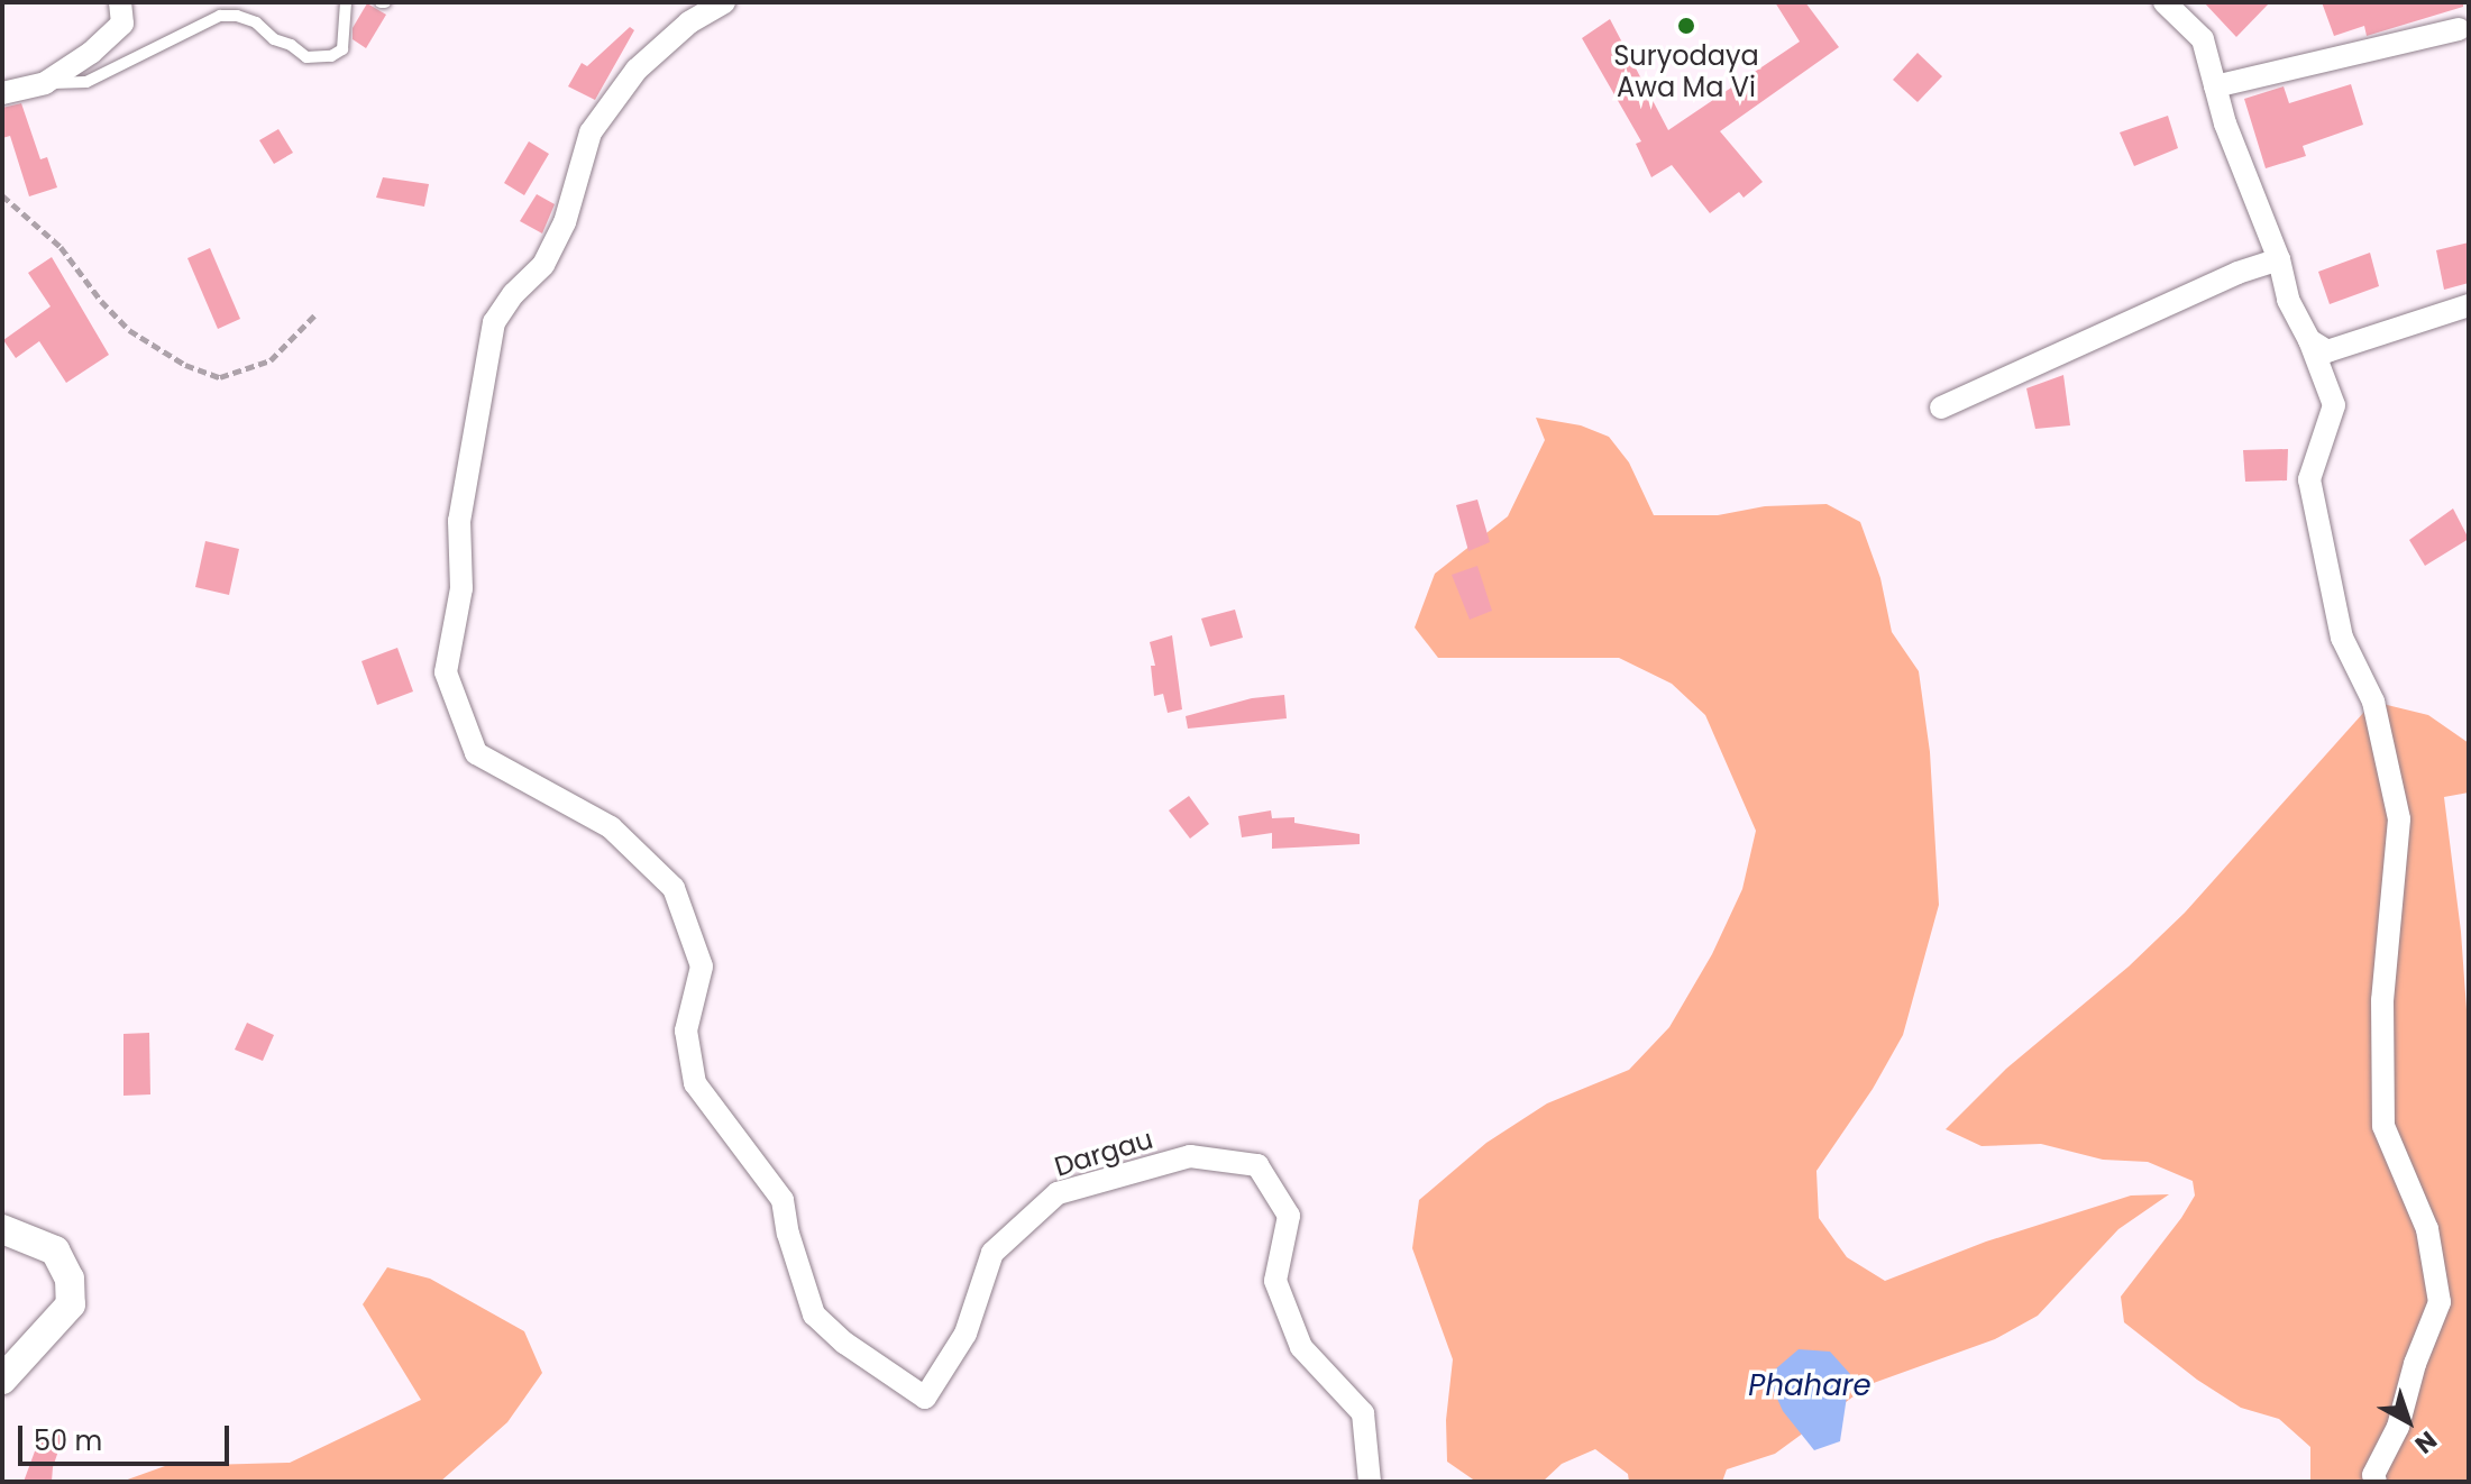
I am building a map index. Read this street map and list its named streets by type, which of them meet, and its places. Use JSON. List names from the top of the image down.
{
  "streets": {
    "street": ["Dargau"]
  },
  "water": ["Phahare"],
  "places": ["Suryodaya Awa Ma Vi"],
  "scale_bar": "50 m",
  "north": "bottom right"
}
